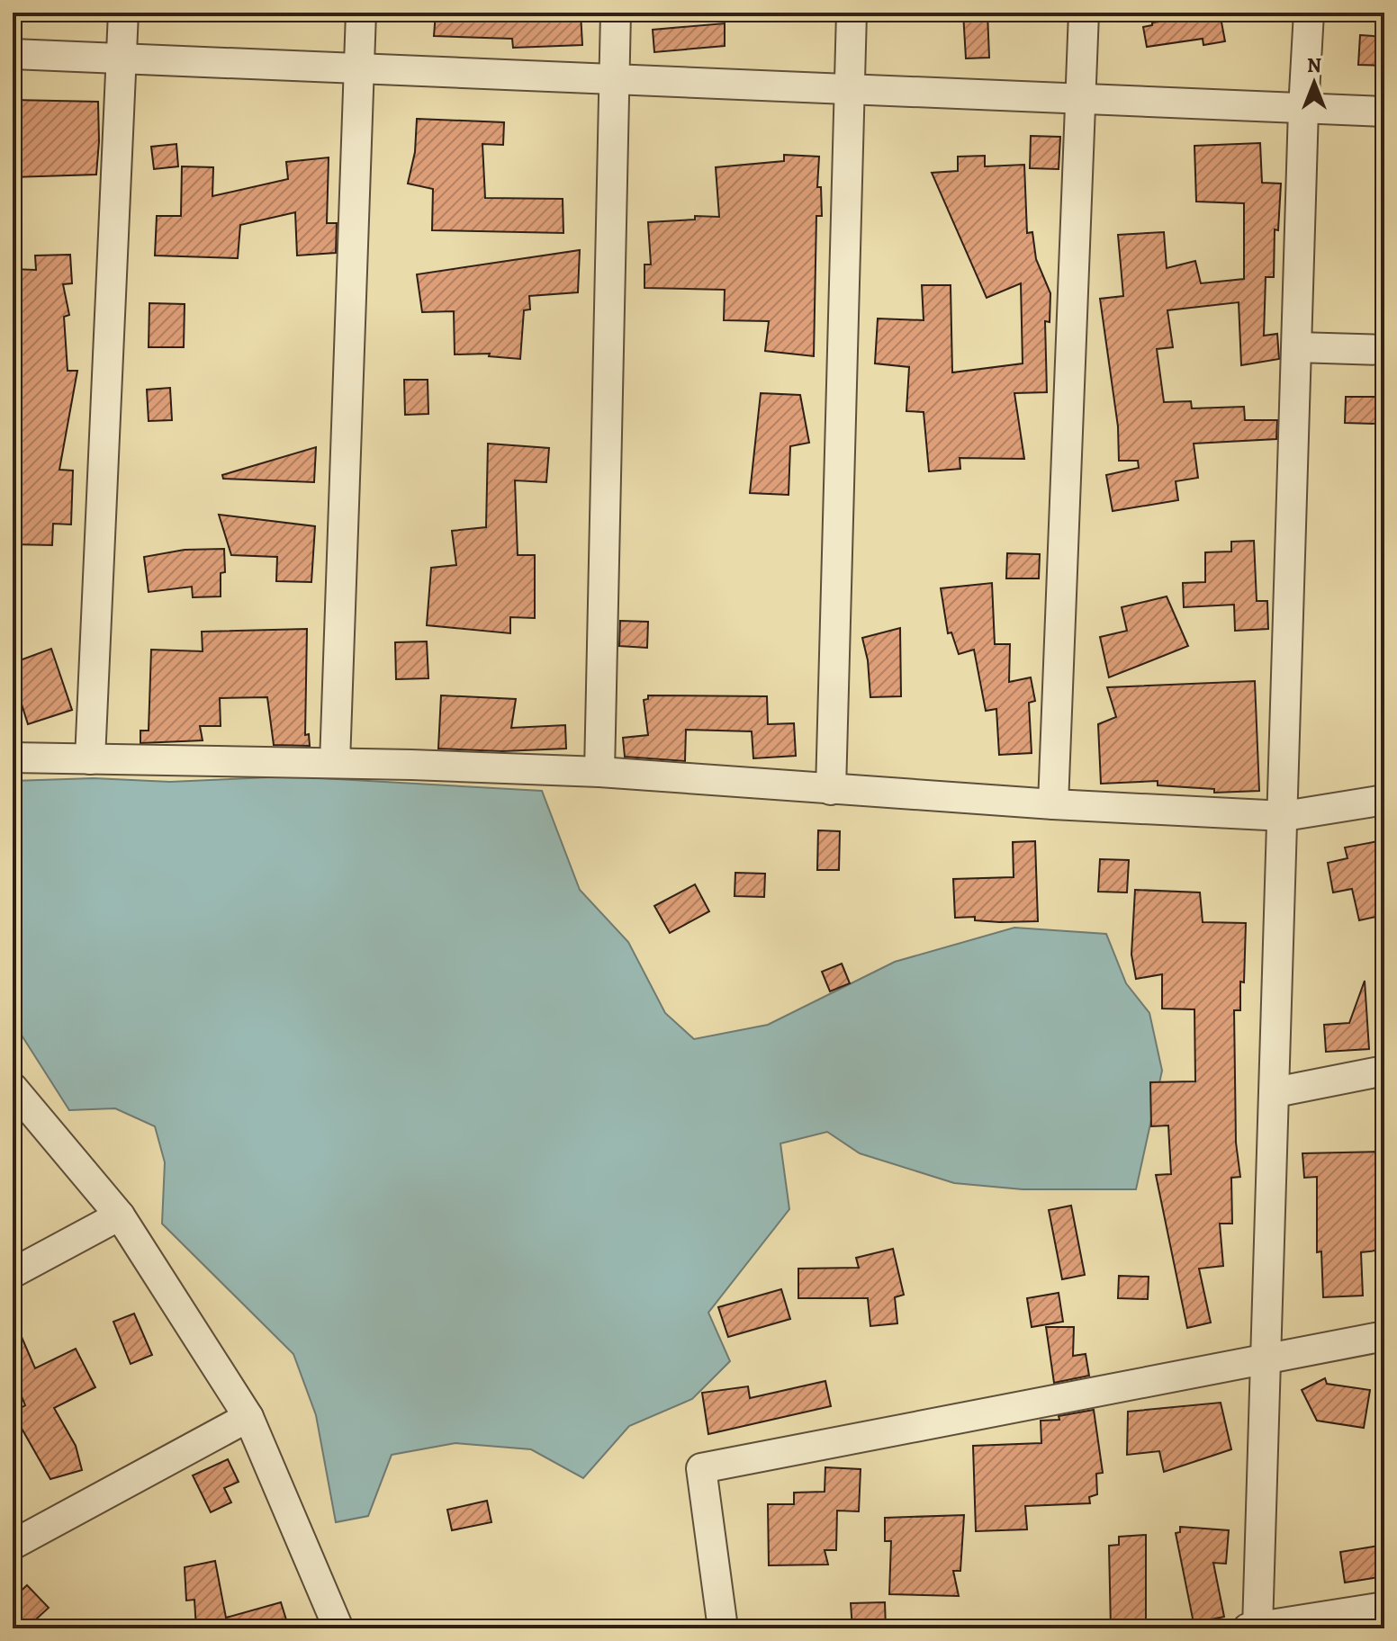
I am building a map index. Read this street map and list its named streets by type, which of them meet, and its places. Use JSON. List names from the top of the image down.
{
  "north": "top"
}
